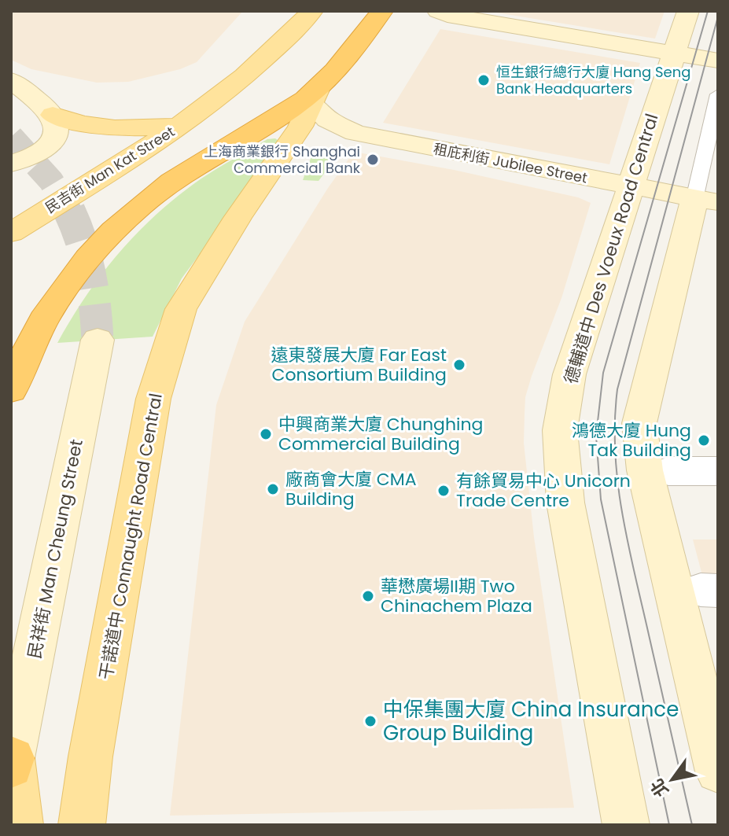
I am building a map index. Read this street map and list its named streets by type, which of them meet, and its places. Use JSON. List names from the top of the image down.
{
  "streets": {
    "highway": ["干諾道中 Connaught Road Central"],
    "main road": [
      "租庇利街 Jubilee Street",
      "民吉街 Man Kat Street",
      "德輔道中 Des Voeux Road Central",
      "民祥街 Man Cheung Street"
    ]
  },
  "crossings": [
    ["租庇利街 Jubilee Street", "德輔道中 Des Voeux Road Central"],
    ["租庇利街 Jubilee Street", "干諾道中 Connaught Road Central"]
  ],
  "places": [
    "恒生銀行總行大廈 Hang Seng Bank Headquarters",
    "上海商業銀行 Shanghai Commercial Bank",
    "遠東發展大廈 Far East Consortium Building",
    "中興商業大廈 Chunghing Commercial Building",
    "鴻德大廈 Hung Tak Building",
    "廠商會大廈 CMA Building",
    "有餘貿易中心 Unicorn Trade Centre",
    "華懋廣場II期 Two Chinachem Plaza",
    "中保集團大廈 China Insurance Group Building"
  ],
  "north": "bottom left"
}
